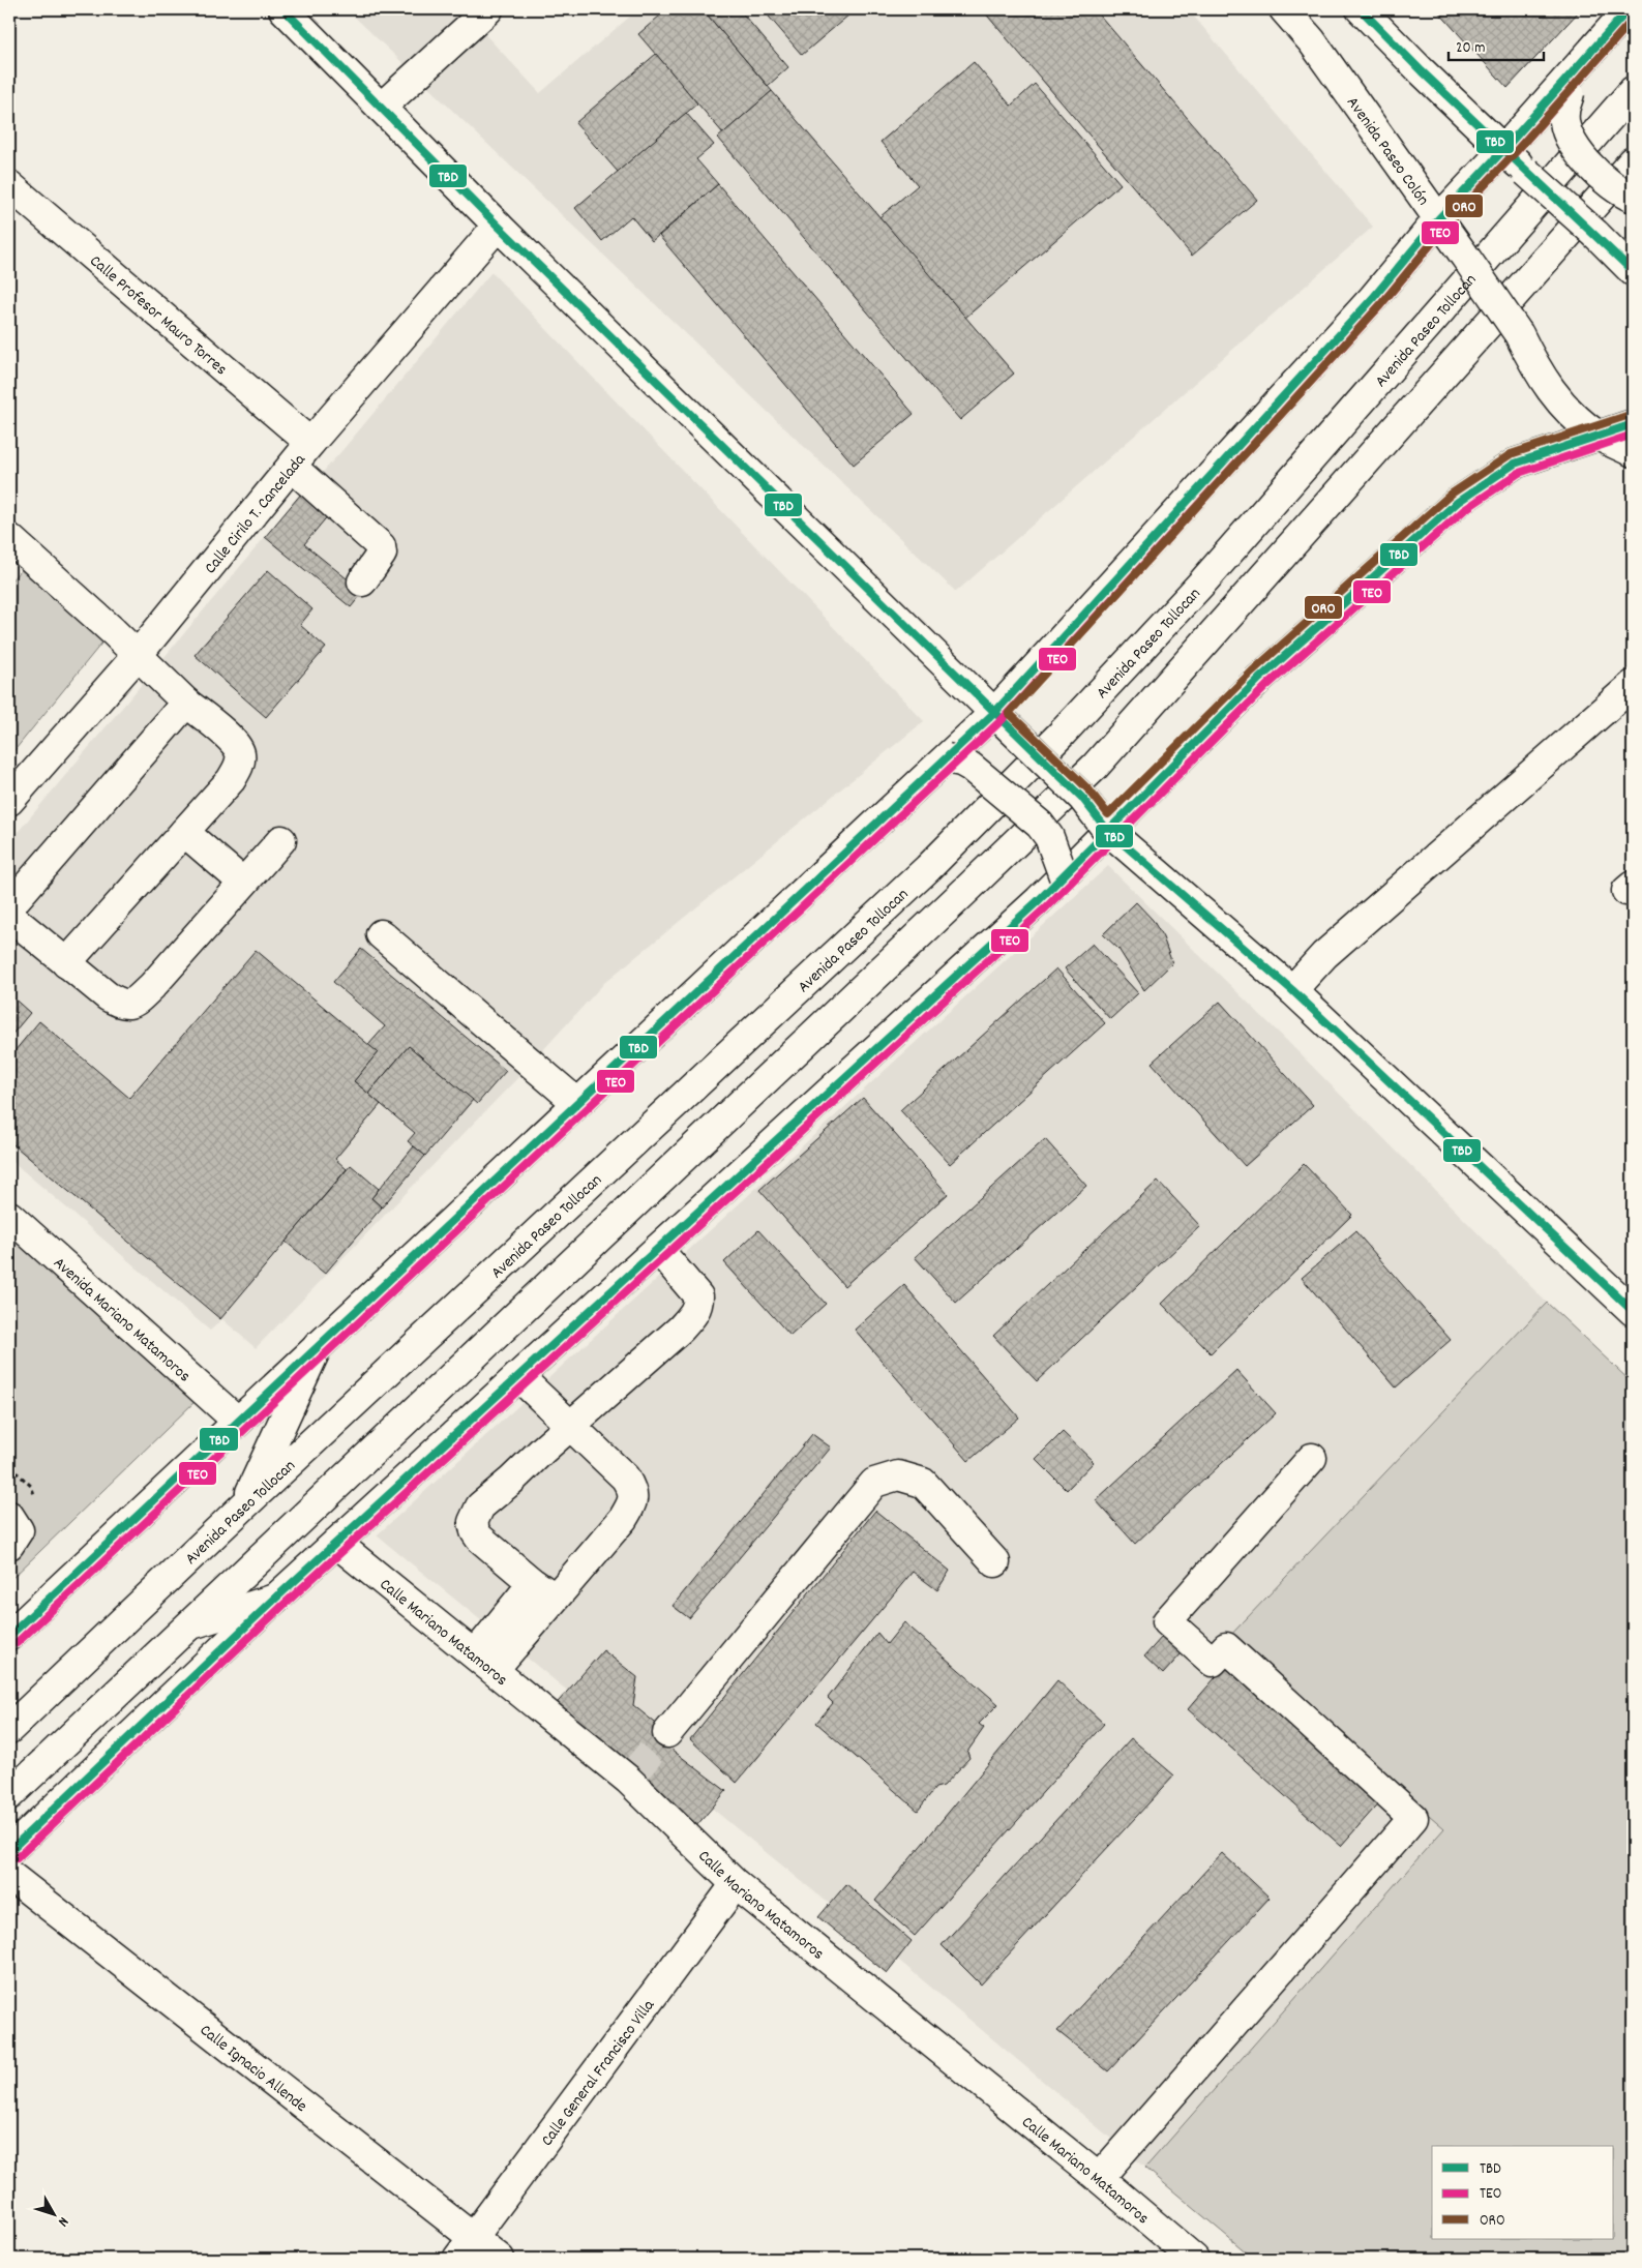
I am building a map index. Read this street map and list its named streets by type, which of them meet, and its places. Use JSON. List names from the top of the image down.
{
  "streets": {
    "main road": [
      "Avenida Paseo Colón",
      "Calle Profesor Mauro Torres",
      "Avenida Paseo Tollocan",
      "Calle Cirilo T. Cancelada",
      "Avenida Mariano Matamoros",
      "Calle Mariano Matamoros",
      "Calle Ignacio Allende",
      "Calle General Francisco Villa"
    ]
  },
  "crossings": [
    ["Calle Profesor Mauro Torres", "Calle Cirilo T. Cancelada"],
    ["Calle Mariano Matamoros", "Calle General Francisco Villa"],
    ["Calle Ignacio Allende", "Calle General Francisco Villa"]
  ],
  "lines": ["transit line TBD", "transit line TEO", "transit line ORO"],
  "legend": ["TBD", "TEO", "ORO"],
  "scale_bar": "20 m",
  "north": "bottom right"
}
